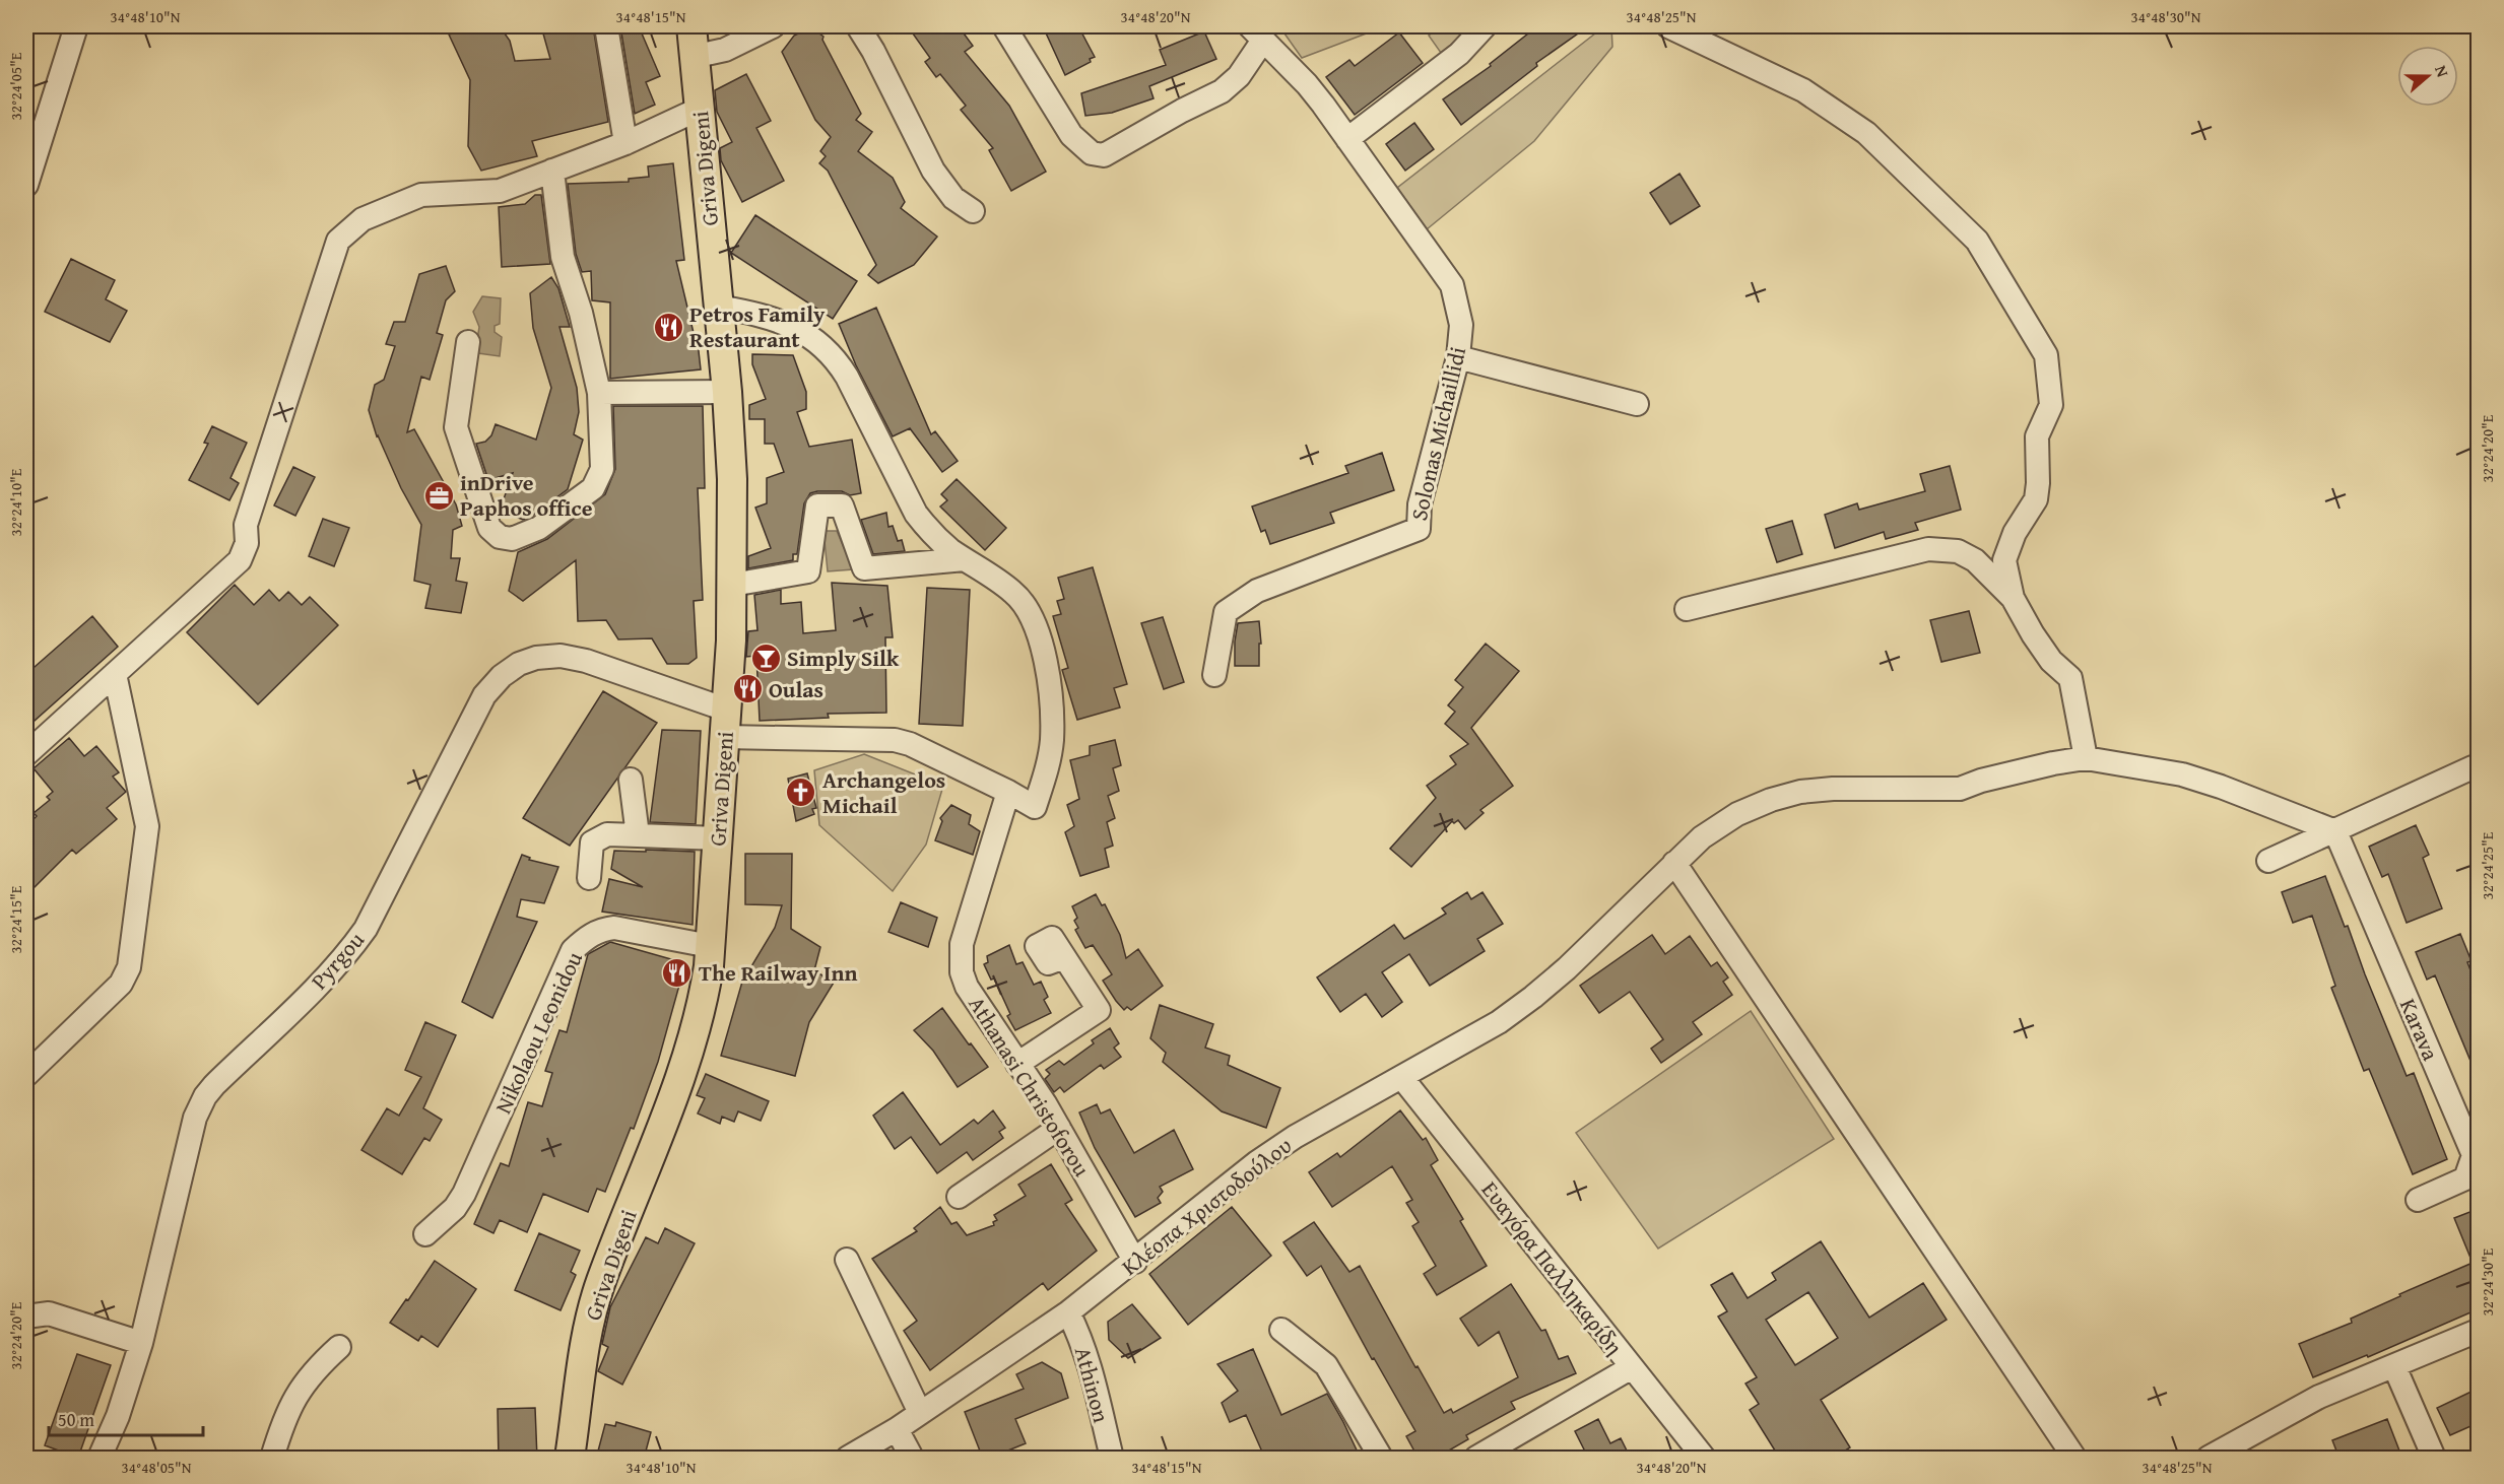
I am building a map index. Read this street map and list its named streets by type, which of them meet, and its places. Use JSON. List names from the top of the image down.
{
  "streets": {
    "main road": ["Griva Digeni"],
    "street": [
      "Solonas Michaillidi",
      "Pyrgou",
      "Karava",
      "Nikolaou Leonidou",
      "Athanasi Christoforou",
      "Κλέοπα Χριστοδούλου",
      "Ευαγόρα Παλληκαρίδη",
      "Athinon"
    ]
  },
  "crossings": [
    ["Griva Digeni", "Pyrgou"],
    ["Griva Digeni", "Nikolaou Leonidou"],
    ["Pyrgou", "Athanasi Christoforou"],
    ["Karava", "Κλέοπα Χριστοδούλου"],
    ["Athanasi Christoforou", "Κλέοπα Χριστοδούλου"],
    ["Κλέοπα Χριστοδούλου", "Ευαγόρα Παλληκαρίδη"],
    ["Κλέοπα Χριστοδούλου", "Athinon"]
  ],
  "places": {
    "restaurant": ["Petros Family Restaurant", "Oulas", "The Railway Inn"],
    "office": ["inDrive Paphos office"],
    "bar": ["Simply Silk"],
    "church": ["Archangelos Michail"]
  },
  "scale_bar": "50 m",
  "north": "right",
  "coordinates": [
    "34°48'10\"N",
    "34°48'15\"N",
    "34°48'20\"N",
    "34°48'25\"N",
    "34°48'30\"N",
    "32°24'05\"E",
    "32°24'20\"E",
    "32°24'10\"E",
    "32°24'25\"E",
    "32°24'15\"E",
    "32°24'30\"E",
    "34°48'05\"N"
  ]
}
